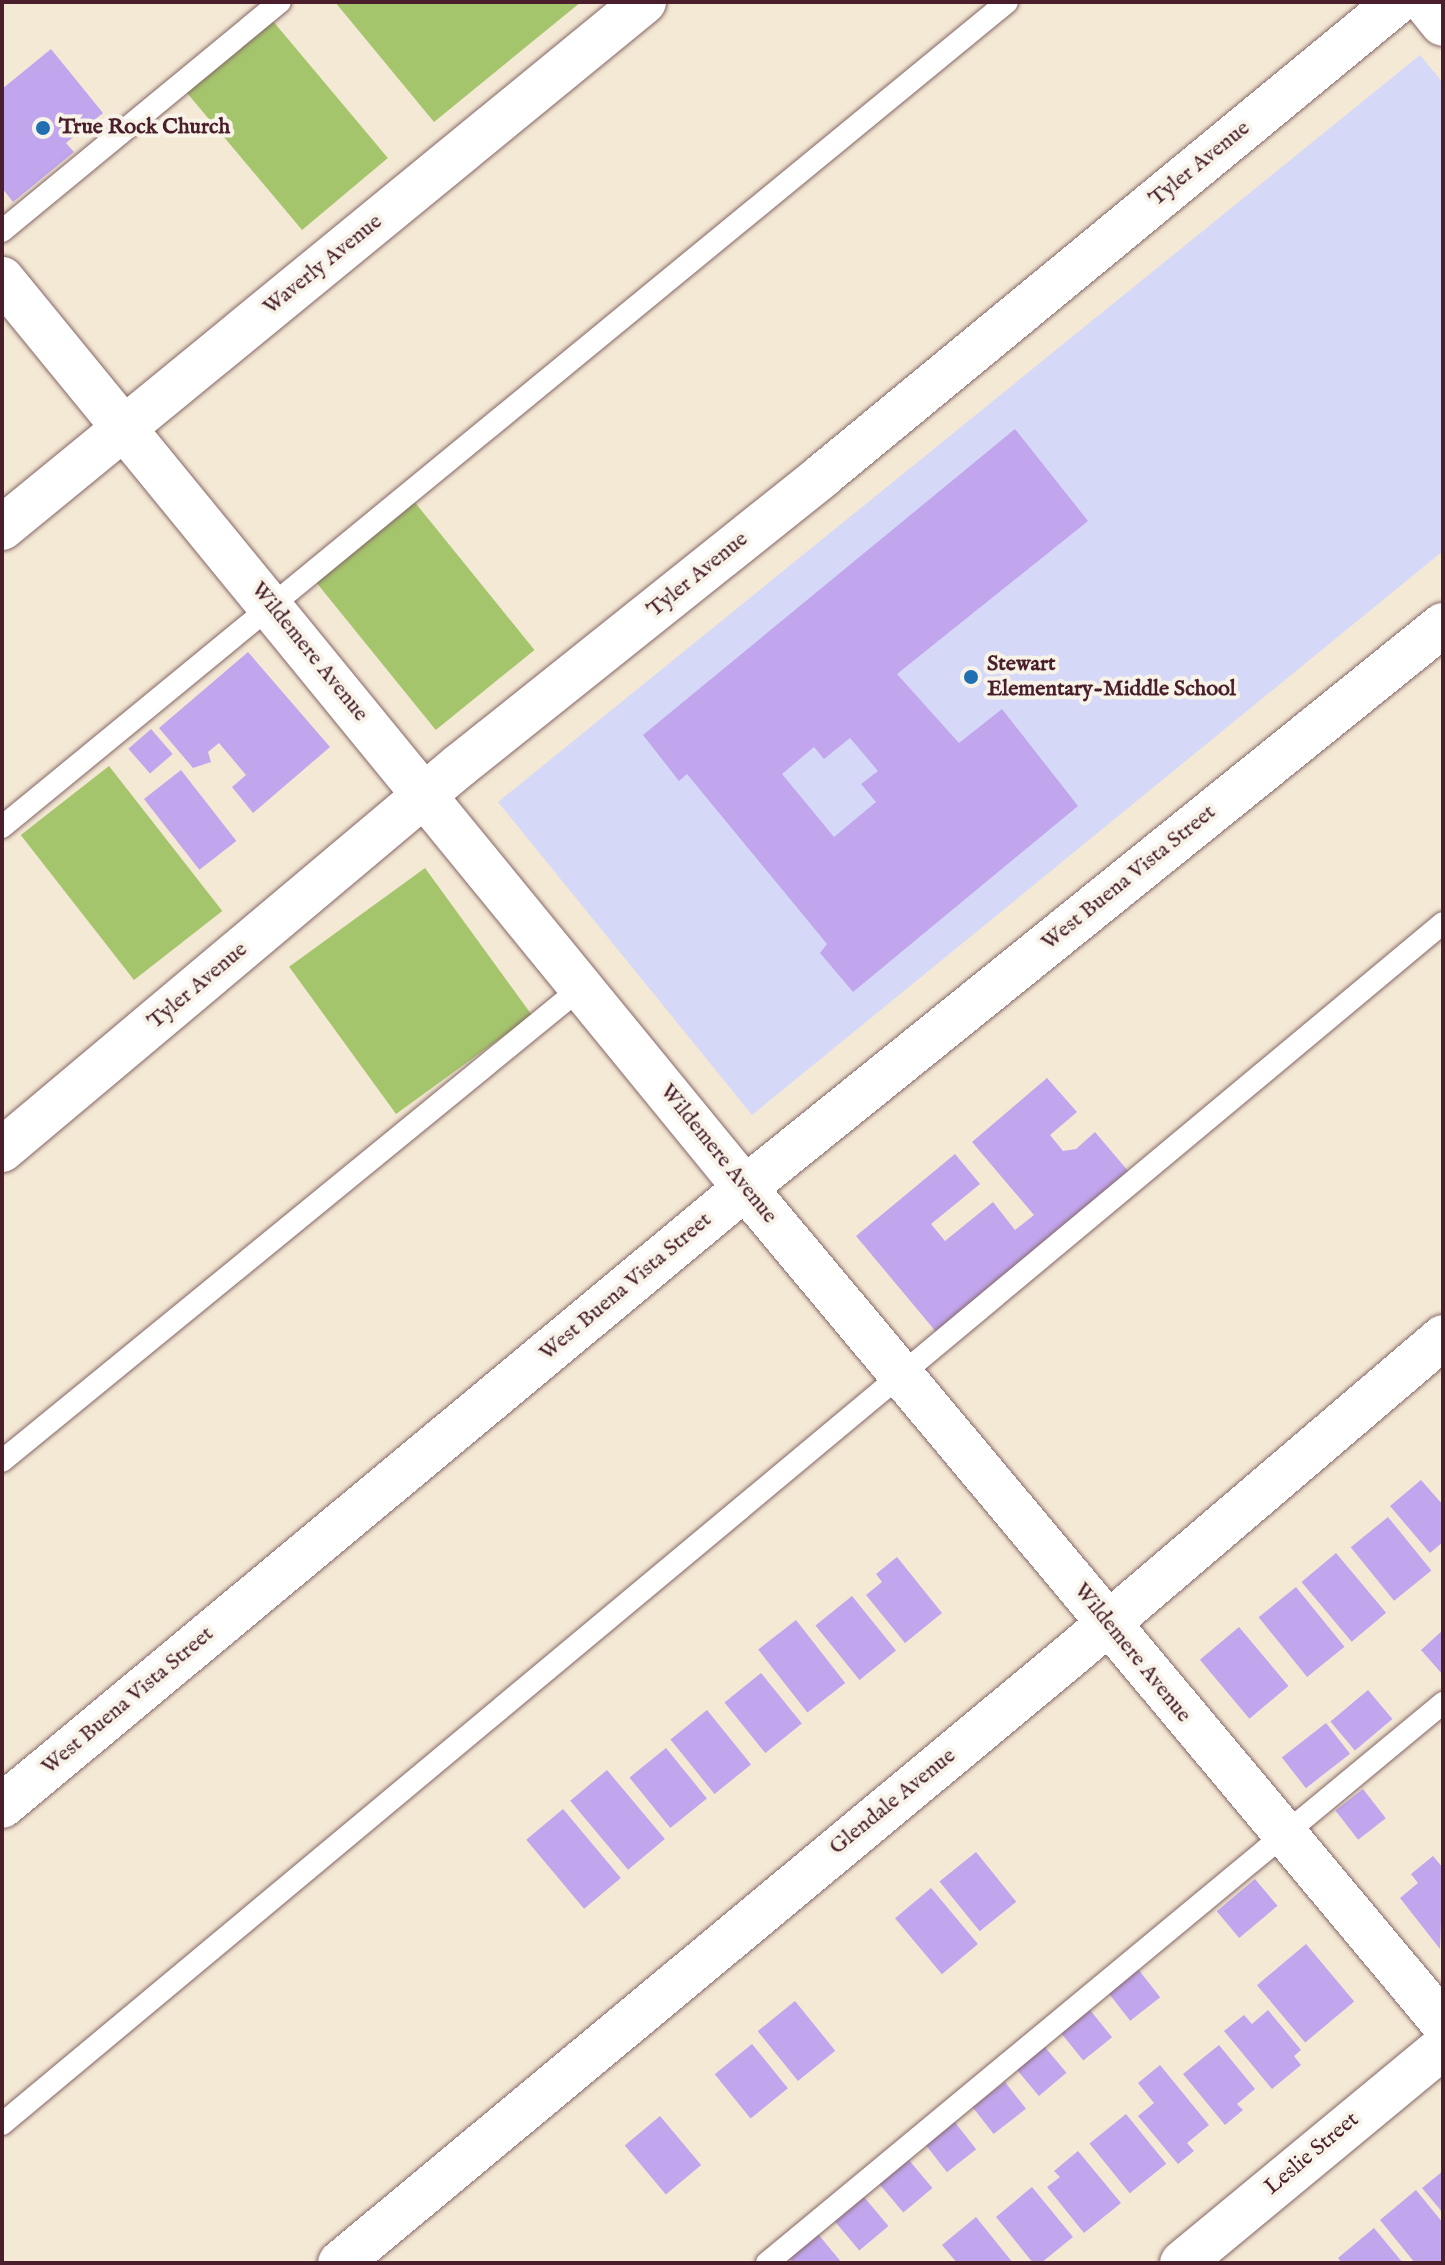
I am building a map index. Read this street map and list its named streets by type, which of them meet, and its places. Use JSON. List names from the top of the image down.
{
  "streets": {
    "street": [
      "Tyler Avenue",
      "Waverly Avenue",
      "Wildemere Avenue",
      "West Buena Vista Street",
      "Glendale Avenue",
      "Leslie Street"
    ]
  },
  "crossings": [
    ["Tyler Avenue", "Wildemere Avenue"],
    ["Waverly Avenue", "Wildemere Avenue"],
    ["Wildemere Avenue", "West Buena Vista Street"],
    ["Wildemere Avenue", "Glendale Avenue"]
  ],
  "places": ["True Rock Church", "Stewart Elementary-Middle School"]
}
